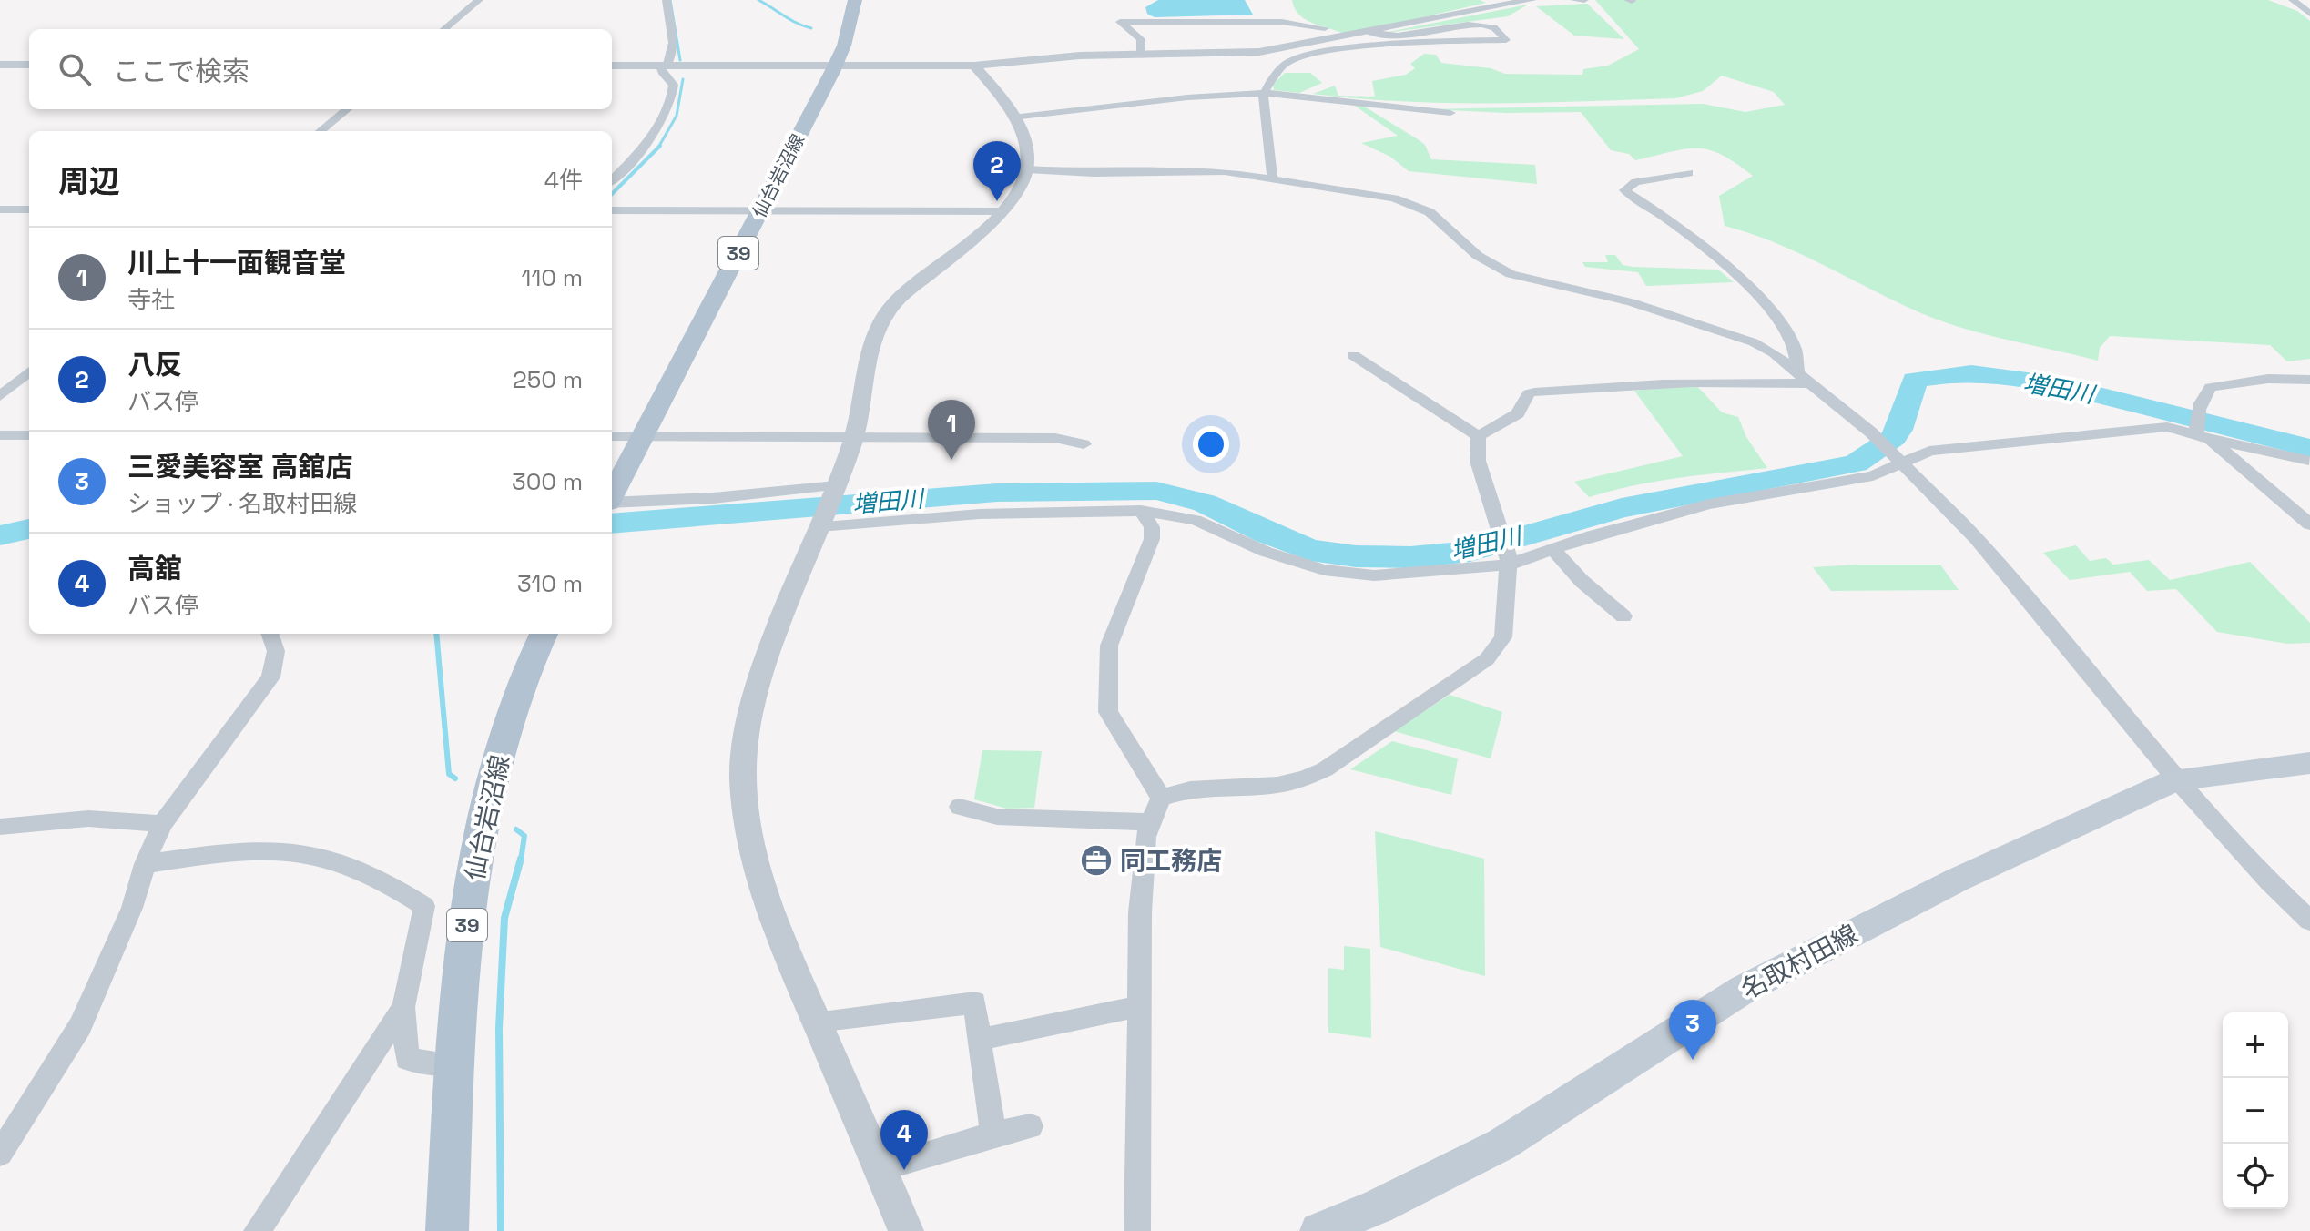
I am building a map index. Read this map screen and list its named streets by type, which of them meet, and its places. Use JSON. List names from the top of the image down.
{
  "streets": {
    "main road": ["仙台岩沼線", "39", "名取村田線"]
  },
  "water": ["増田川"],
  "places": {
    "office": ["同工務店"]
  },
  "page": {
    "search": "ここで検索",
    "heading": ["周辺", "4件"],
    "pins": [
      "2",
      "1",
      "3",
      "4"
    ],
    "list": [
      {
        "mark": "1",
        "name": "川上十一面観音堂",
        "note": "寺社",
        "value": "110 m"
      },
      {
        "mark": "2",
        "name": "八反",
        "note": "バス停",
        "value": "250 m"
      },
      {
        "mark": "3",
        "name": "三愛美容室 高舘店",
        "note": "ショップ · 名取村田線",
        "value": "300 m"
      },
      {
        "mark": "4",
        "name": "高舘",
        "note": "バス停",
        "value": "310 m"
      }
    ],
    "map_buttons": ["+", "−"]
  }
}
